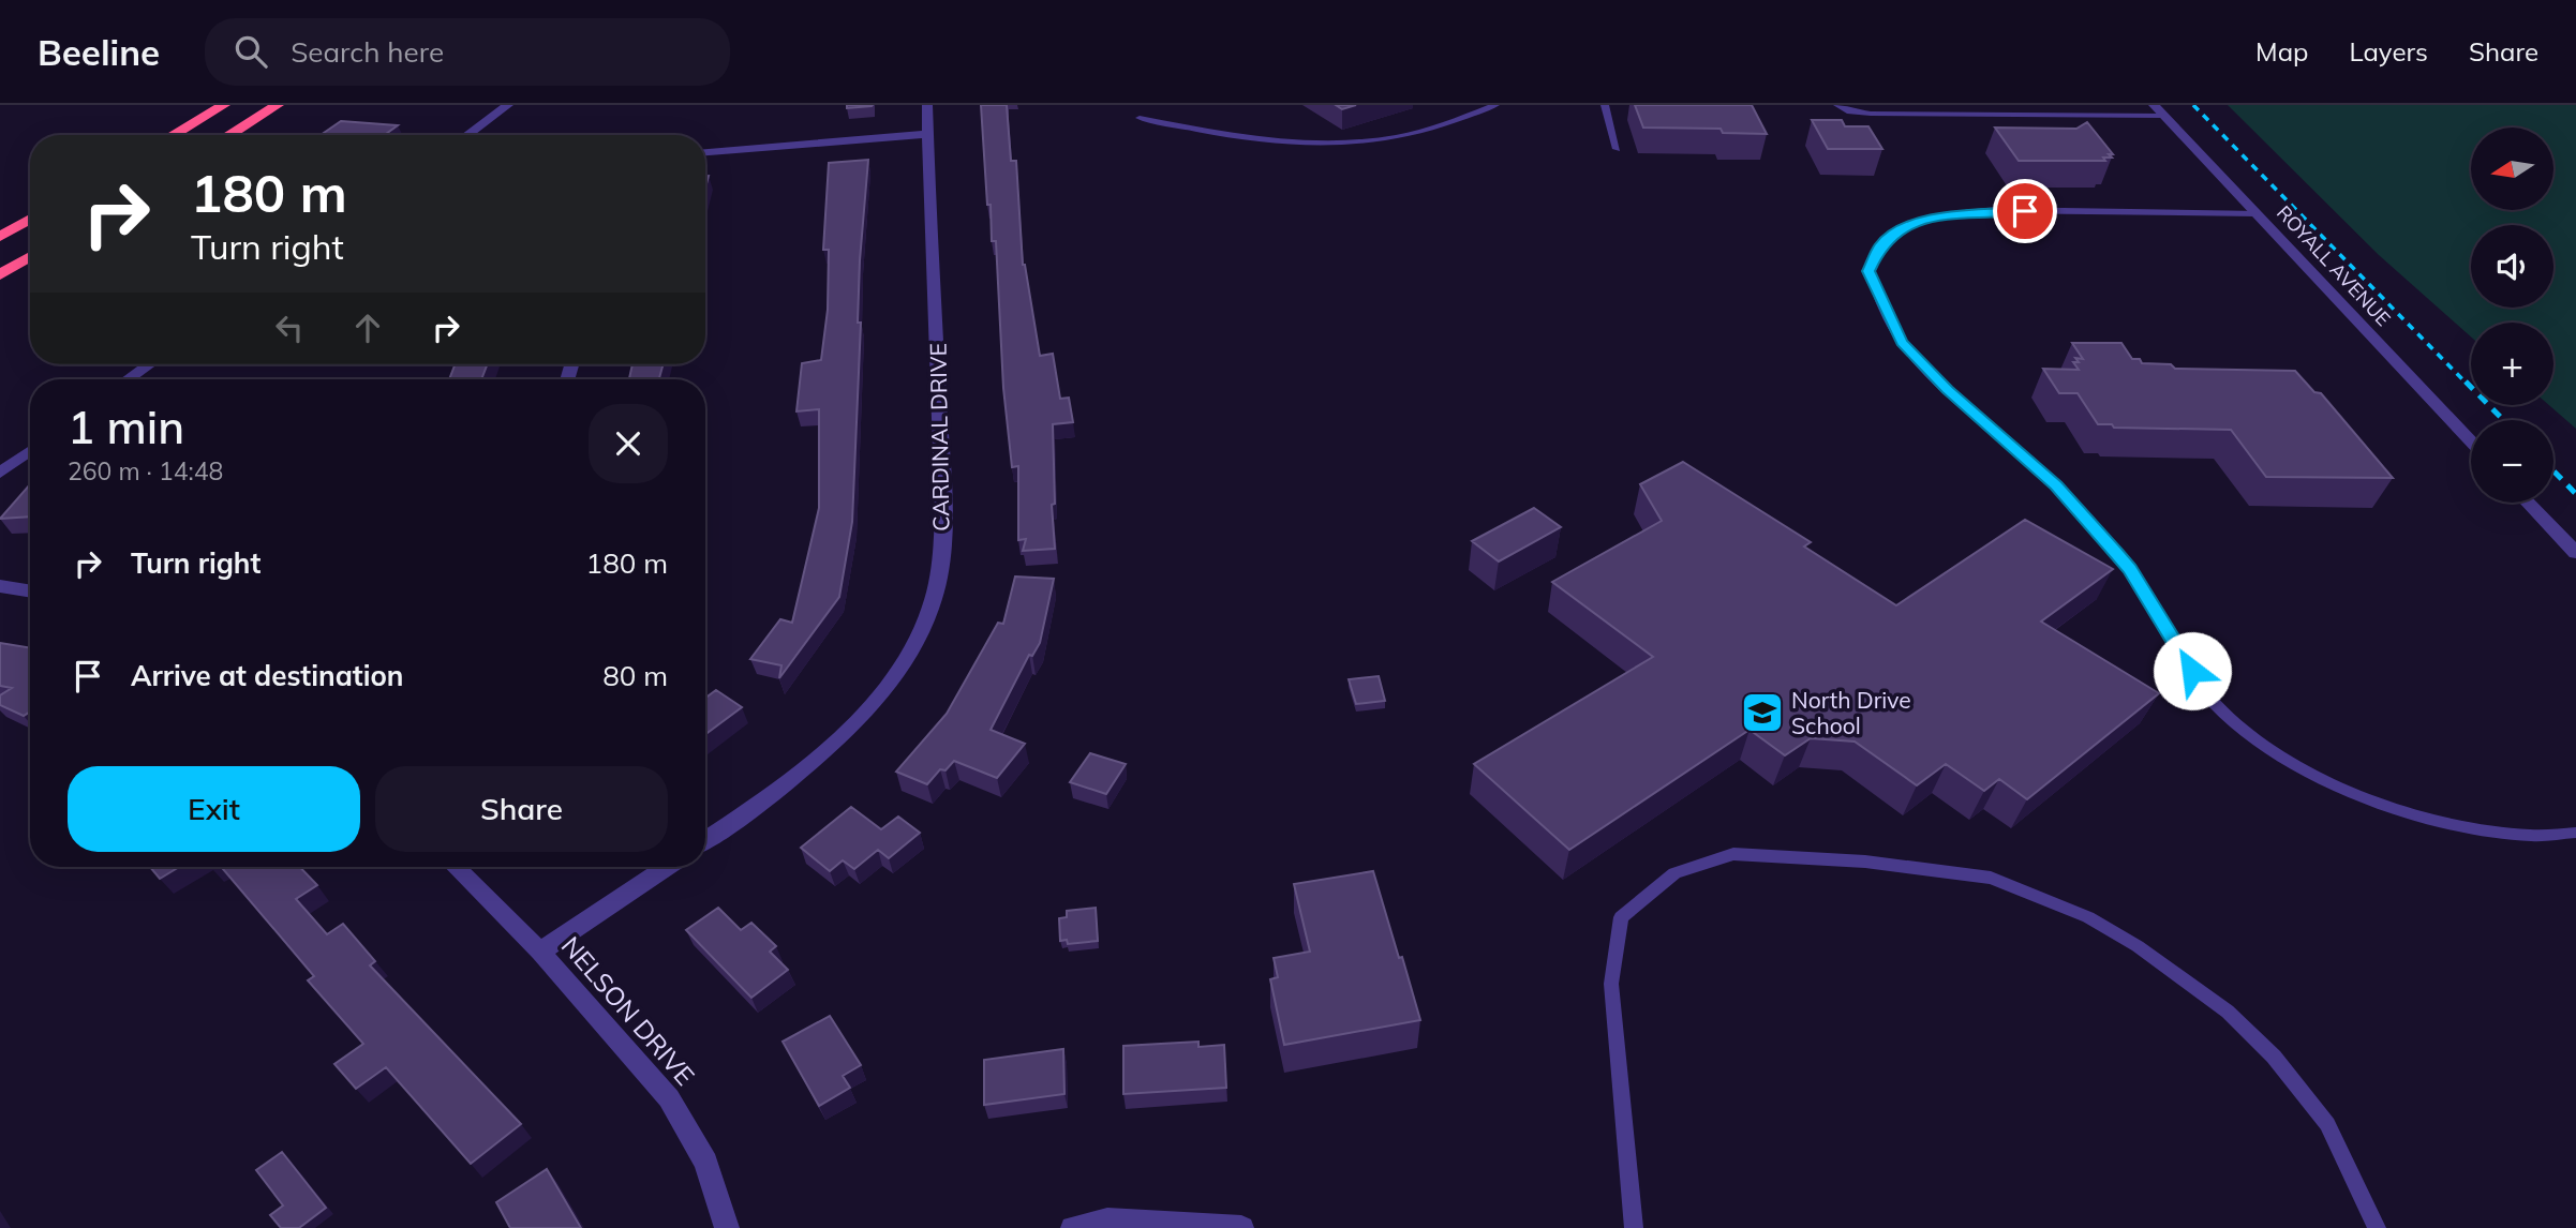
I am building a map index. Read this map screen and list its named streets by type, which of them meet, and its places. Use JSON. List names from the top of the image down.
{
  "streets": {
    "street": ["ROYALL AVENUE", "CARDINAL DRIVE", "NELSON DRIVE"]
  },
  "places": {
    "school or university": ["North Drive School"]
  },
  "north": "left",
  "page": {
    "header": "Beeline",
    "search": "Search here",
    "nav": ["Map", "Layers", "Share"],
    "map_buttons": ["+", "−"],
    "turn": ["180 m", "Turn right"],
    "heading": ["1 min", "260 m · 14:48"],
    "list": [
      {
        "name": "Turn right",
        "value": "180 m"
      },
      {
        "name": "Arrive at destination",
        "value": "80 m"
      }
    ],
    "buttons": ["Exit", "Share"]
  }
}
